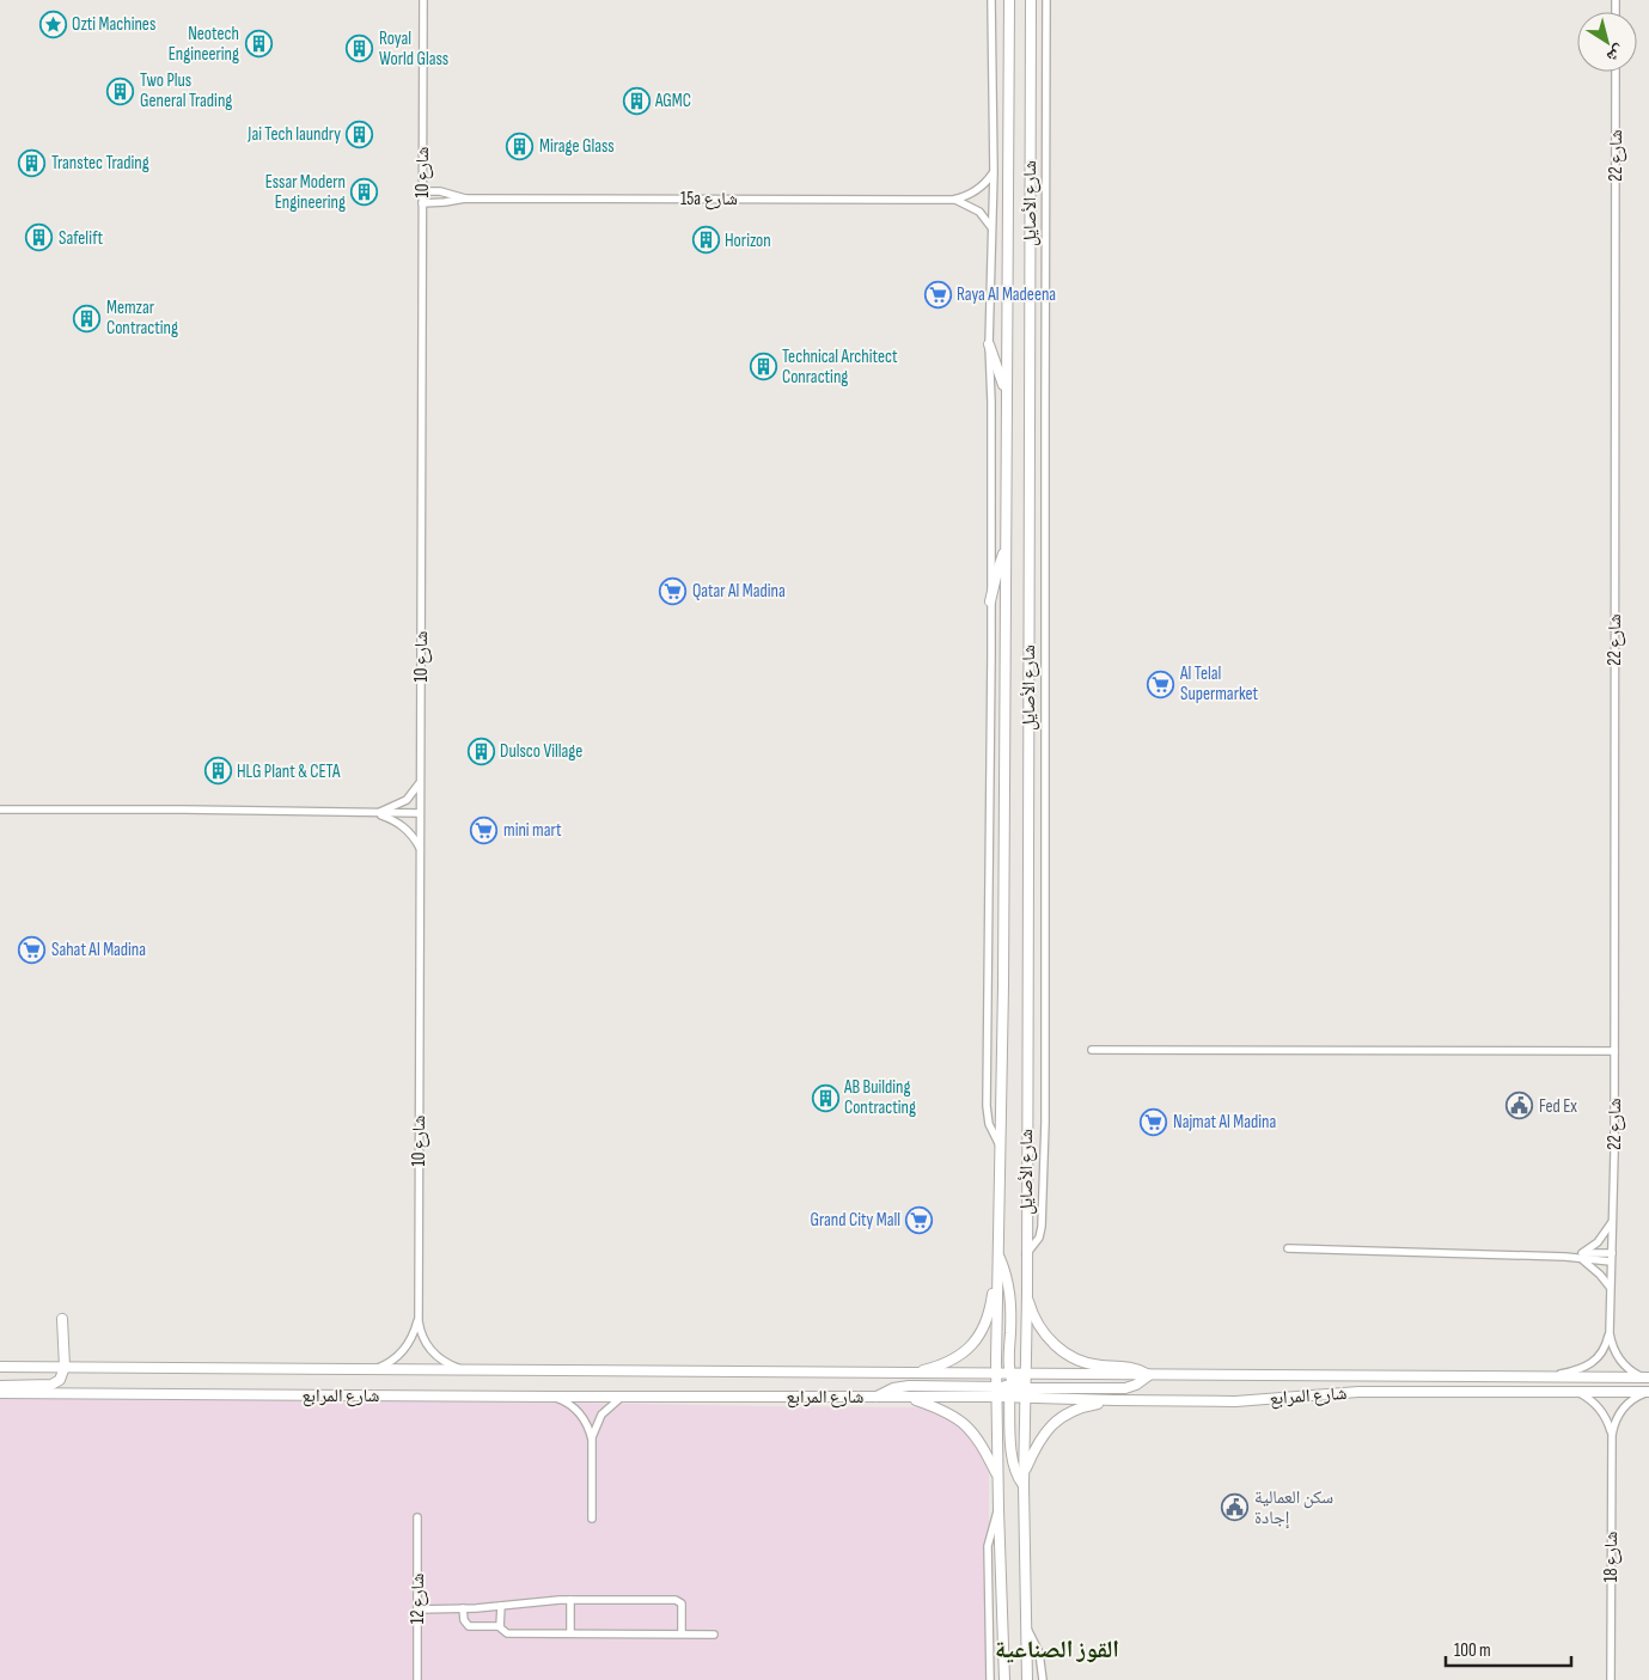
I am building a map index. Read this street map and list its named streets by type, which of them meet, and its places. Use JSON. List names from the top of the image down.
{
  "streets": {
    "main road": ["شارع الأصايل", "شارع المرابع"],
    "street": [
      "شارع 22",
      "شارع 10",
      "15a شارع",
      "شارع 18",
      "شارع 12"
    ]
  },
  "crossings": [
    ["شارع 22", "شارع المرابع"],
    ["شارع 10", "15a شارع"],
    ["شارع 10", "شارع المرابع"],
    ["شارع الأصايل", "شارع المرابع"],
    ["شارع المرابع", "شارع 18"]
  ],
  "districts": ["القوز الصناعية"],
  "places": {
    "place": ["Ozti Machines"],
    "building": [
      "Neotech Engineering",
      "Royal World Glass",
      "Two Plus General Trading",
      "AGMC",
      "Jai Tech laundry",
      "Mirage Glass",
      "Transtec Trading",
      "Essar Modern Engineering",
      "Safelift",
      "Horizon",
      "Memzar Contracting",
      "Technical Architect Conracting",
      "Dulsco Village",
      "HLG Plant & CETA",
      "AB Building Contracting"
    ],
    "supermarket": [
      "Raya Al Madeena",
      "Qatar Al Madina",
      "Al Telal Supermarket",
      "mini mart",
      "Sahat Al Madina",
      "Najmat Al Madina",
      "Grand City Mall"
    ],
    "public building": ["Fed Ex", "سكن العمالية إجادة"]
  },
  "scale_bar": "100 m",
  "north": "bottom right"
}
